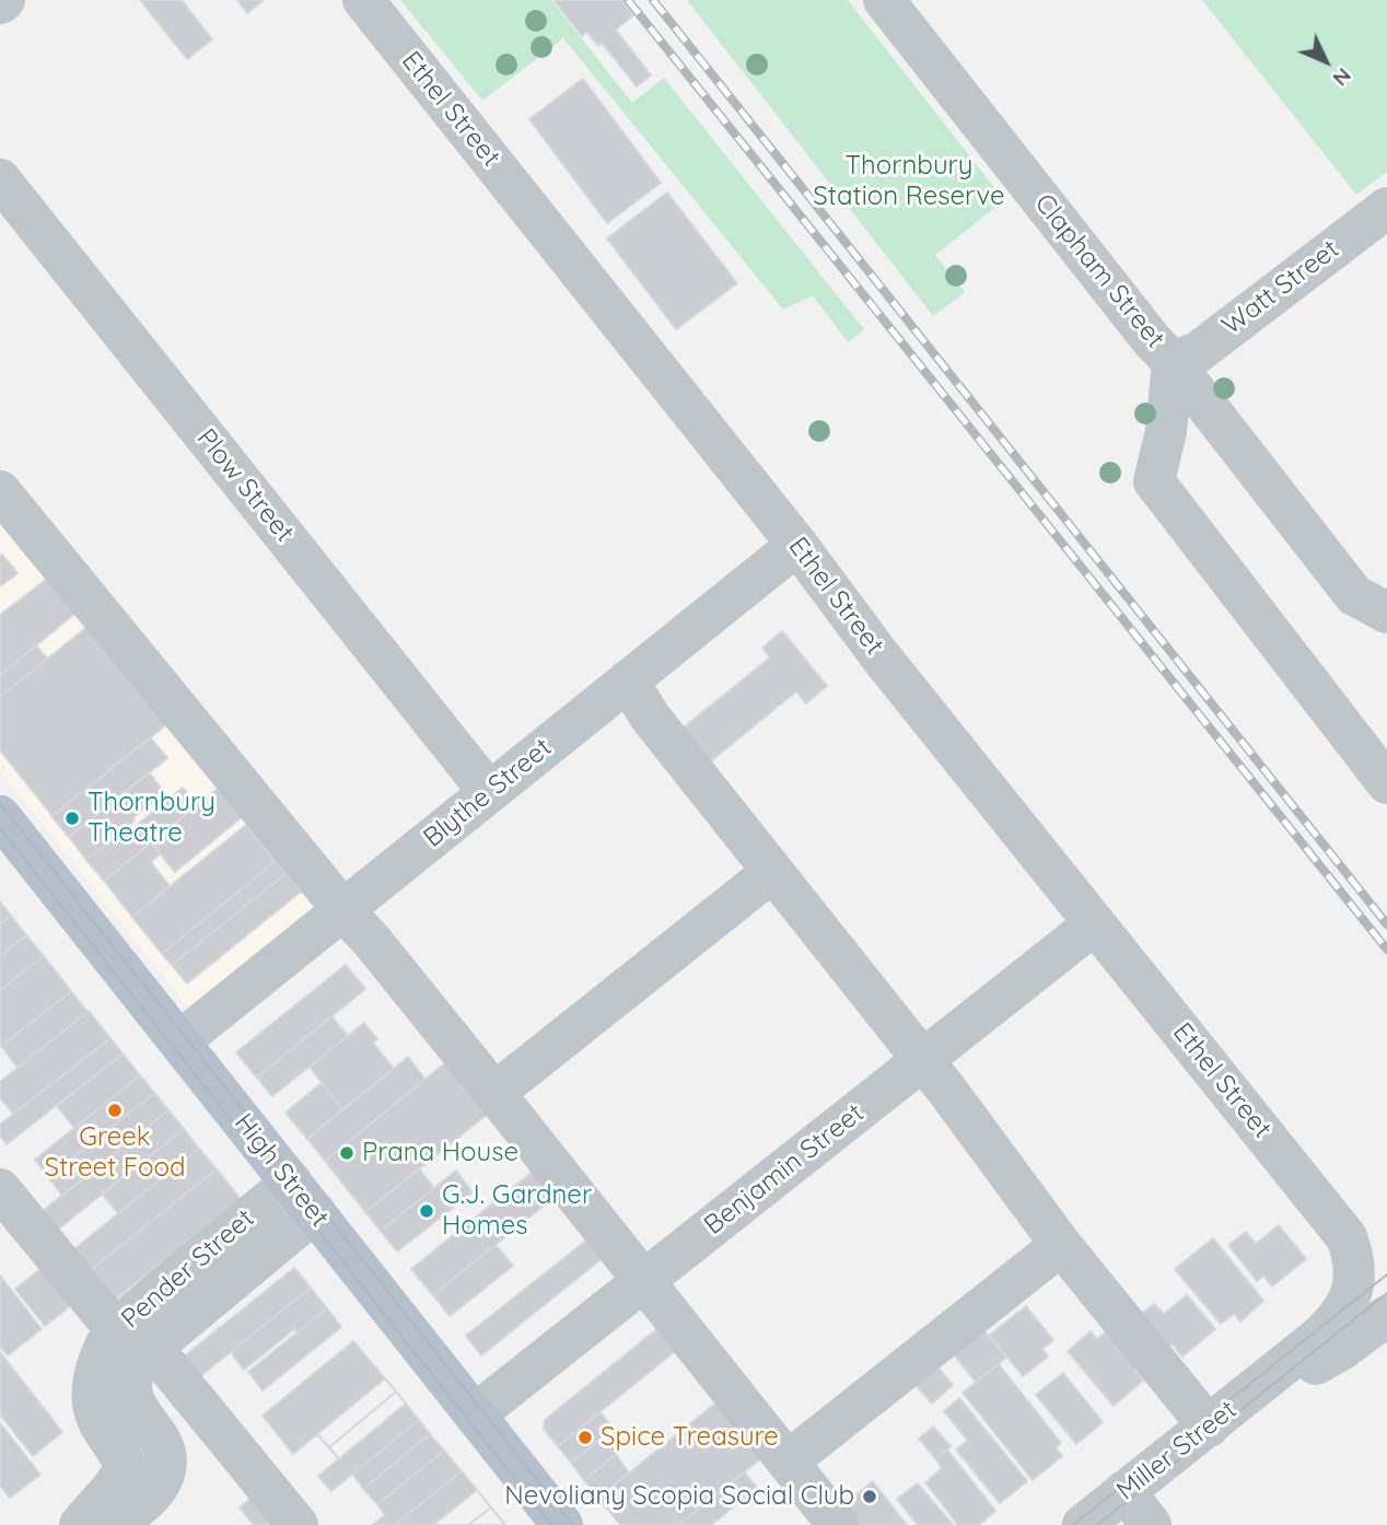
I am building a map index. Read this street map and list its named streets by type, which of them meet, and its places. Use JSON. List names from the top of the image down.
{
  "streets": {
    "main road": ["High Street"],
    "street": [
      "Ethel Street",
      "Clapham Street",
      "Watt Street",
      "Plow Street",
      "Blythe Street",
      "Benjamin Street",
      "Pender Street",
      "Miller Street"
    ]
  },
  "crossings": [
    ["Ethel Street", "Blythe Street"],
    ["Ethel Street", "Benjamin Street"],
    ["Ethel Street", "Miller Street"],
    ["Clapham Street", "Watt Street"],
    ["Plow Street", "Blythe Street"],
    ["Blythe Street", "High Street"],
    ["Benjamin Street", "High Street"],
    ["High Street", "Pender Street"]
  ],
  "parks": ["Thornbury Station Reserve"],
  "places": [
    "Thornbury Theatre",
    "Greek Street Food",
    "Prana House",
    "G.J. Gardner Homes",
    "Spice Treasure",
    "Nevoliany Scopia Social Club"
  ],
  "north": "bottom right"
}
